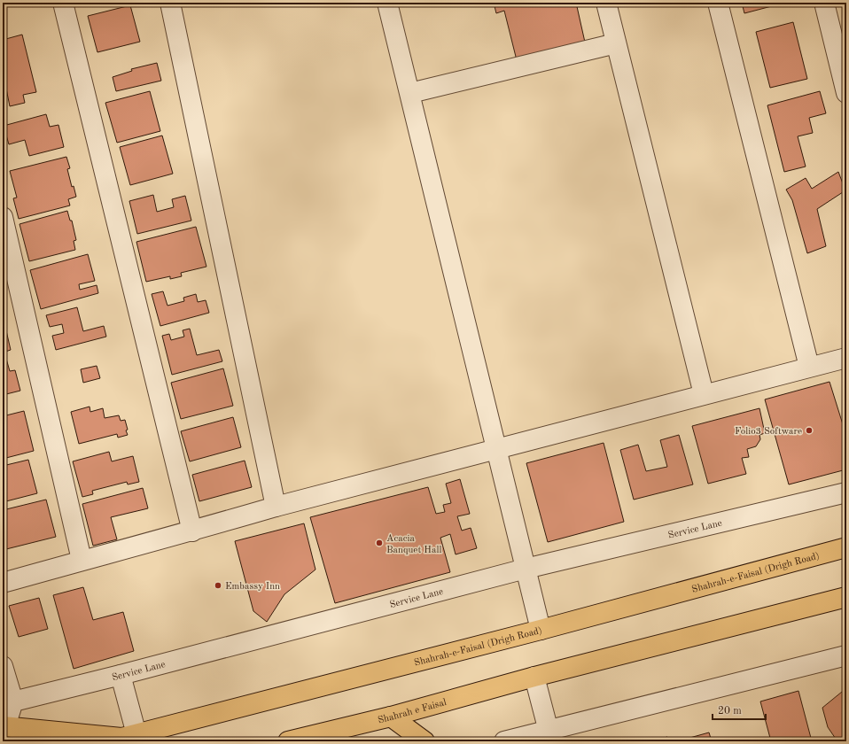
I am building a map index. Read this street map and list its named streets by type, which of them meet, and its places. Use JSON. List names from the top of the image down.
{
  "streets": {
    "main road": ["Shahrah-e-Faisal (Drigh Road)", "Shahrah e Faisal"],
    "street": ["Service Lane"]
  },
  "places": ["Folio3 Software", "Acacia Banquet Hall", "Embassy Inn"],
  "scale_bar": "20 m"
}
